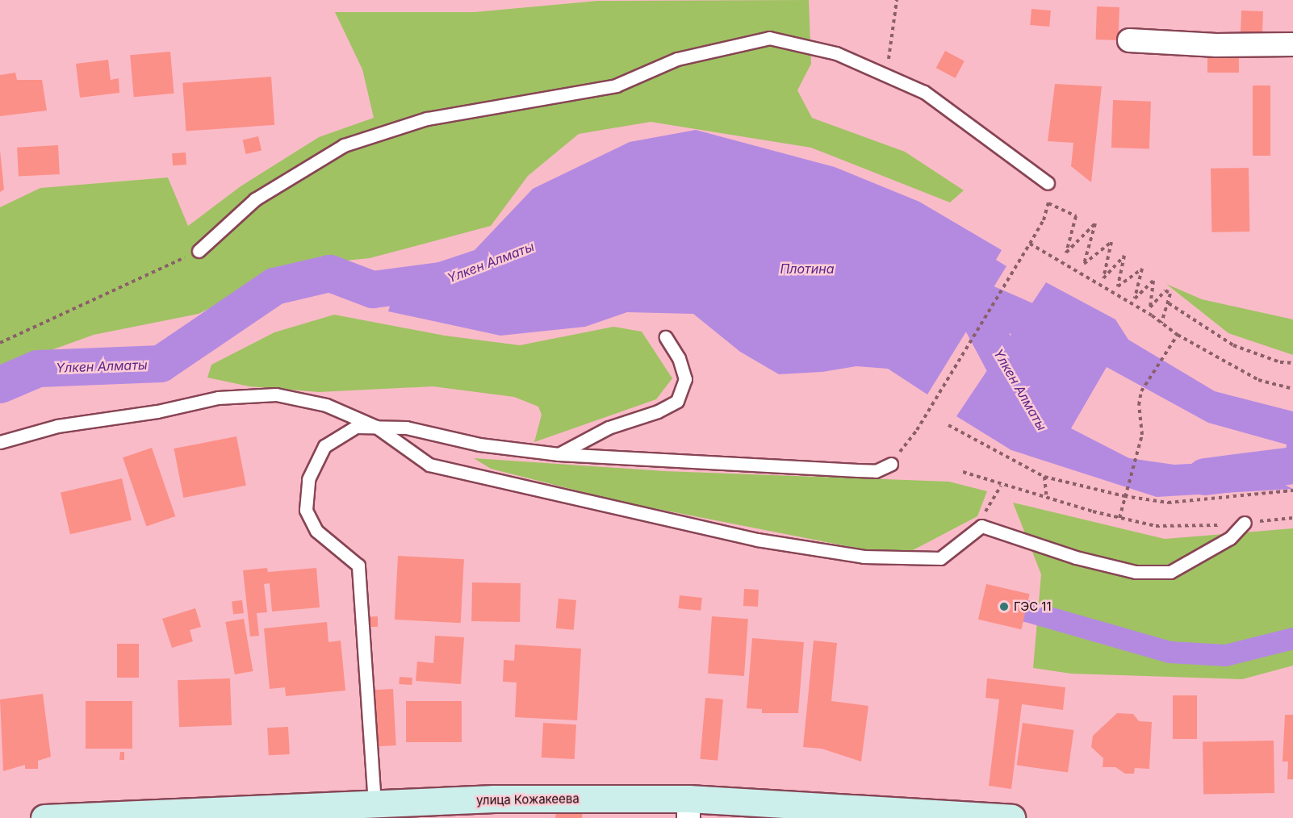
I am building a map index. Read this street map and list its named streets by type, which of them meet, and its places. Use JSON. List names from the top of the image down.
{
  "streets": {
    "street": ["улица Кожакеева"]
  },
  "water": ["Үлкен Алматы", "Плотина"],
  "places": ["ГЭС 11"]
}
